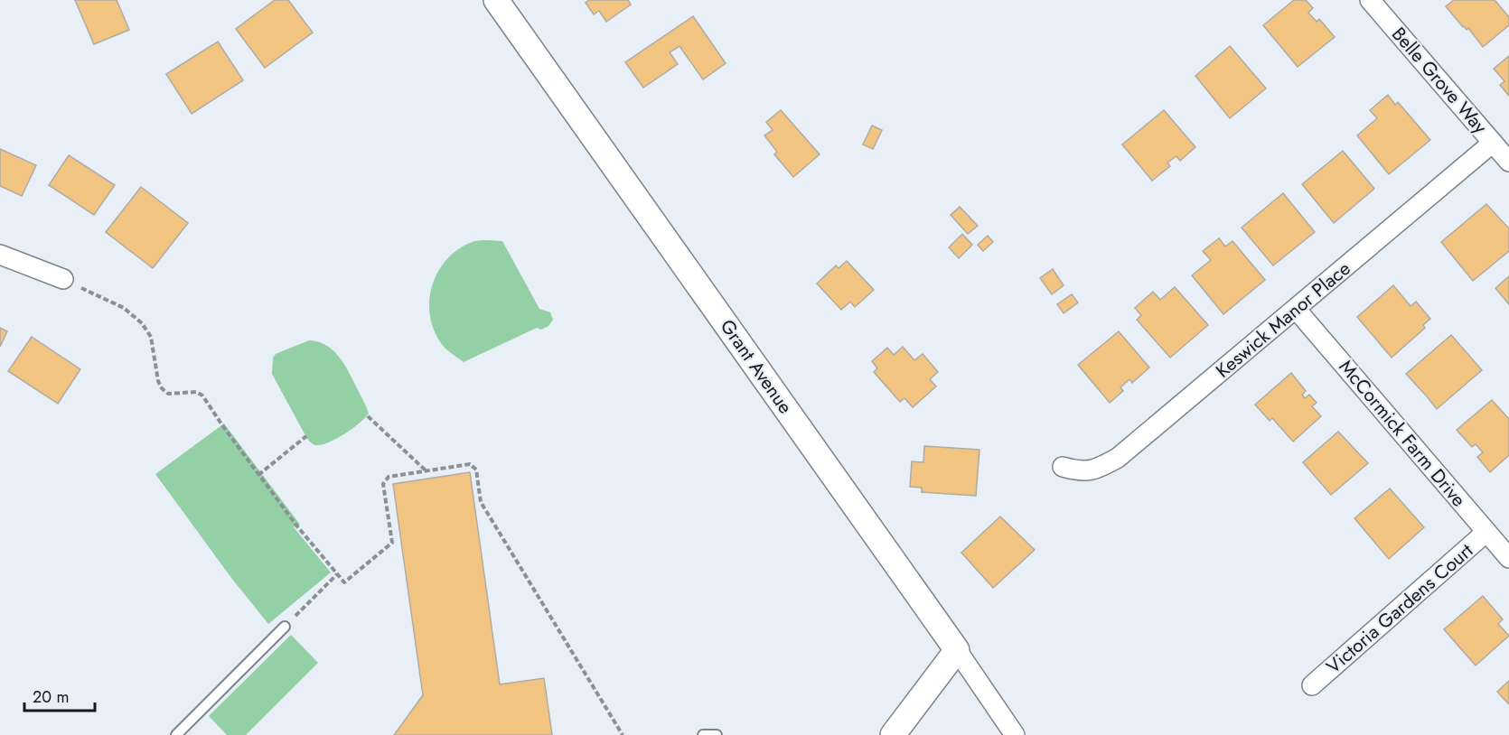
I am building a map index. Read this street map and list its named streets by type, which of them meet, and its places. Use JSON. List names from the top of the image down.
{
  "streets": {
    "street": [
      "Belle Grove Way",
      "Keswick Manor Place",
      "Grant Avenue",
      "McCormick Farm Drive",
      "Victoria Gardens Court"
    ]
  },
  "crossings": [
    ["Belle Grove Way", "Keswick Manor Place"],
    ["Keswick Manor Place", "McCormick Farm Drive"],
    ["McCormick Farm Drive", "Victoria Gardens Court"]
  ],
  "scale_bar": "20 m"
}
